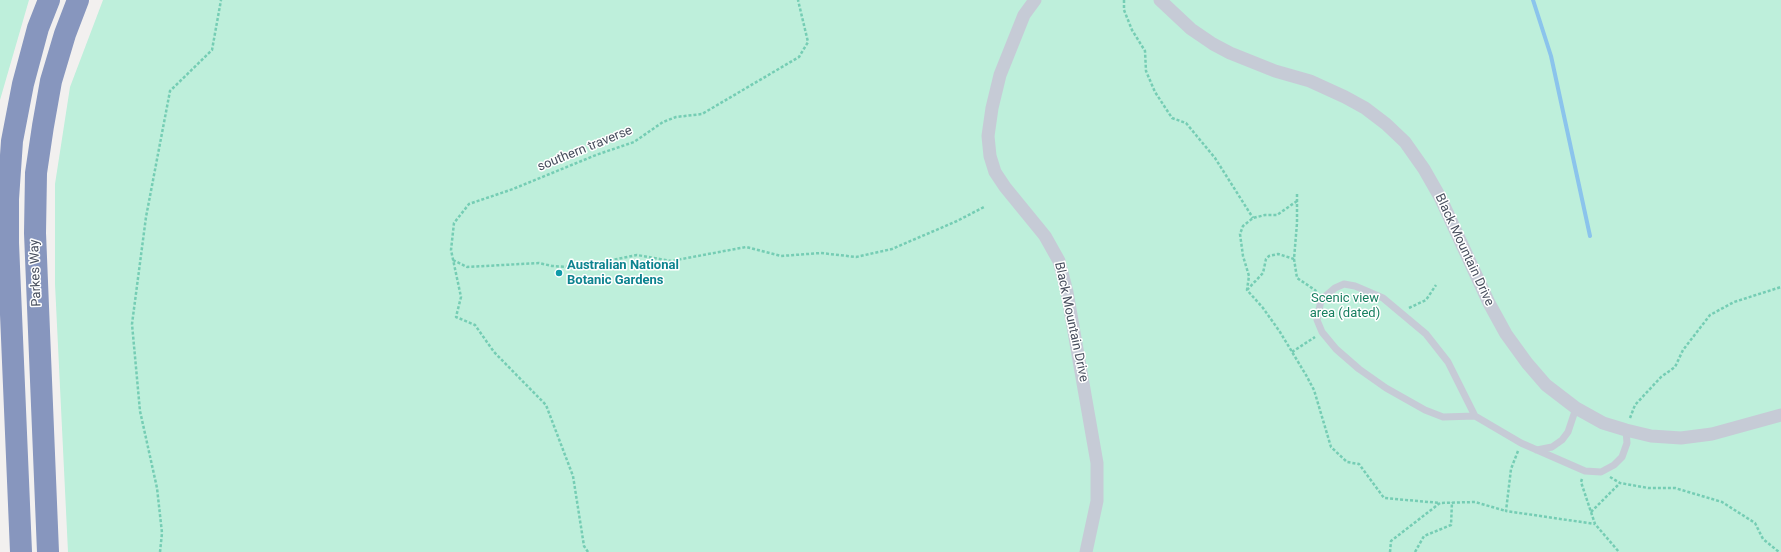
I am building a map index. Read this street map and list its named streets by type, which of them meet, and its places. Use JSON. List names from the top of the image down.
{
  "streets": {
    "highway": ["Parkes Way"],
    "street": ["Black Mountain Drive"],
    "path": ["southern traverse"]
  },
  "parks": ["Scenic view area (dated)"],
  "places": ["Australian National Botanic Gardens"]
}
